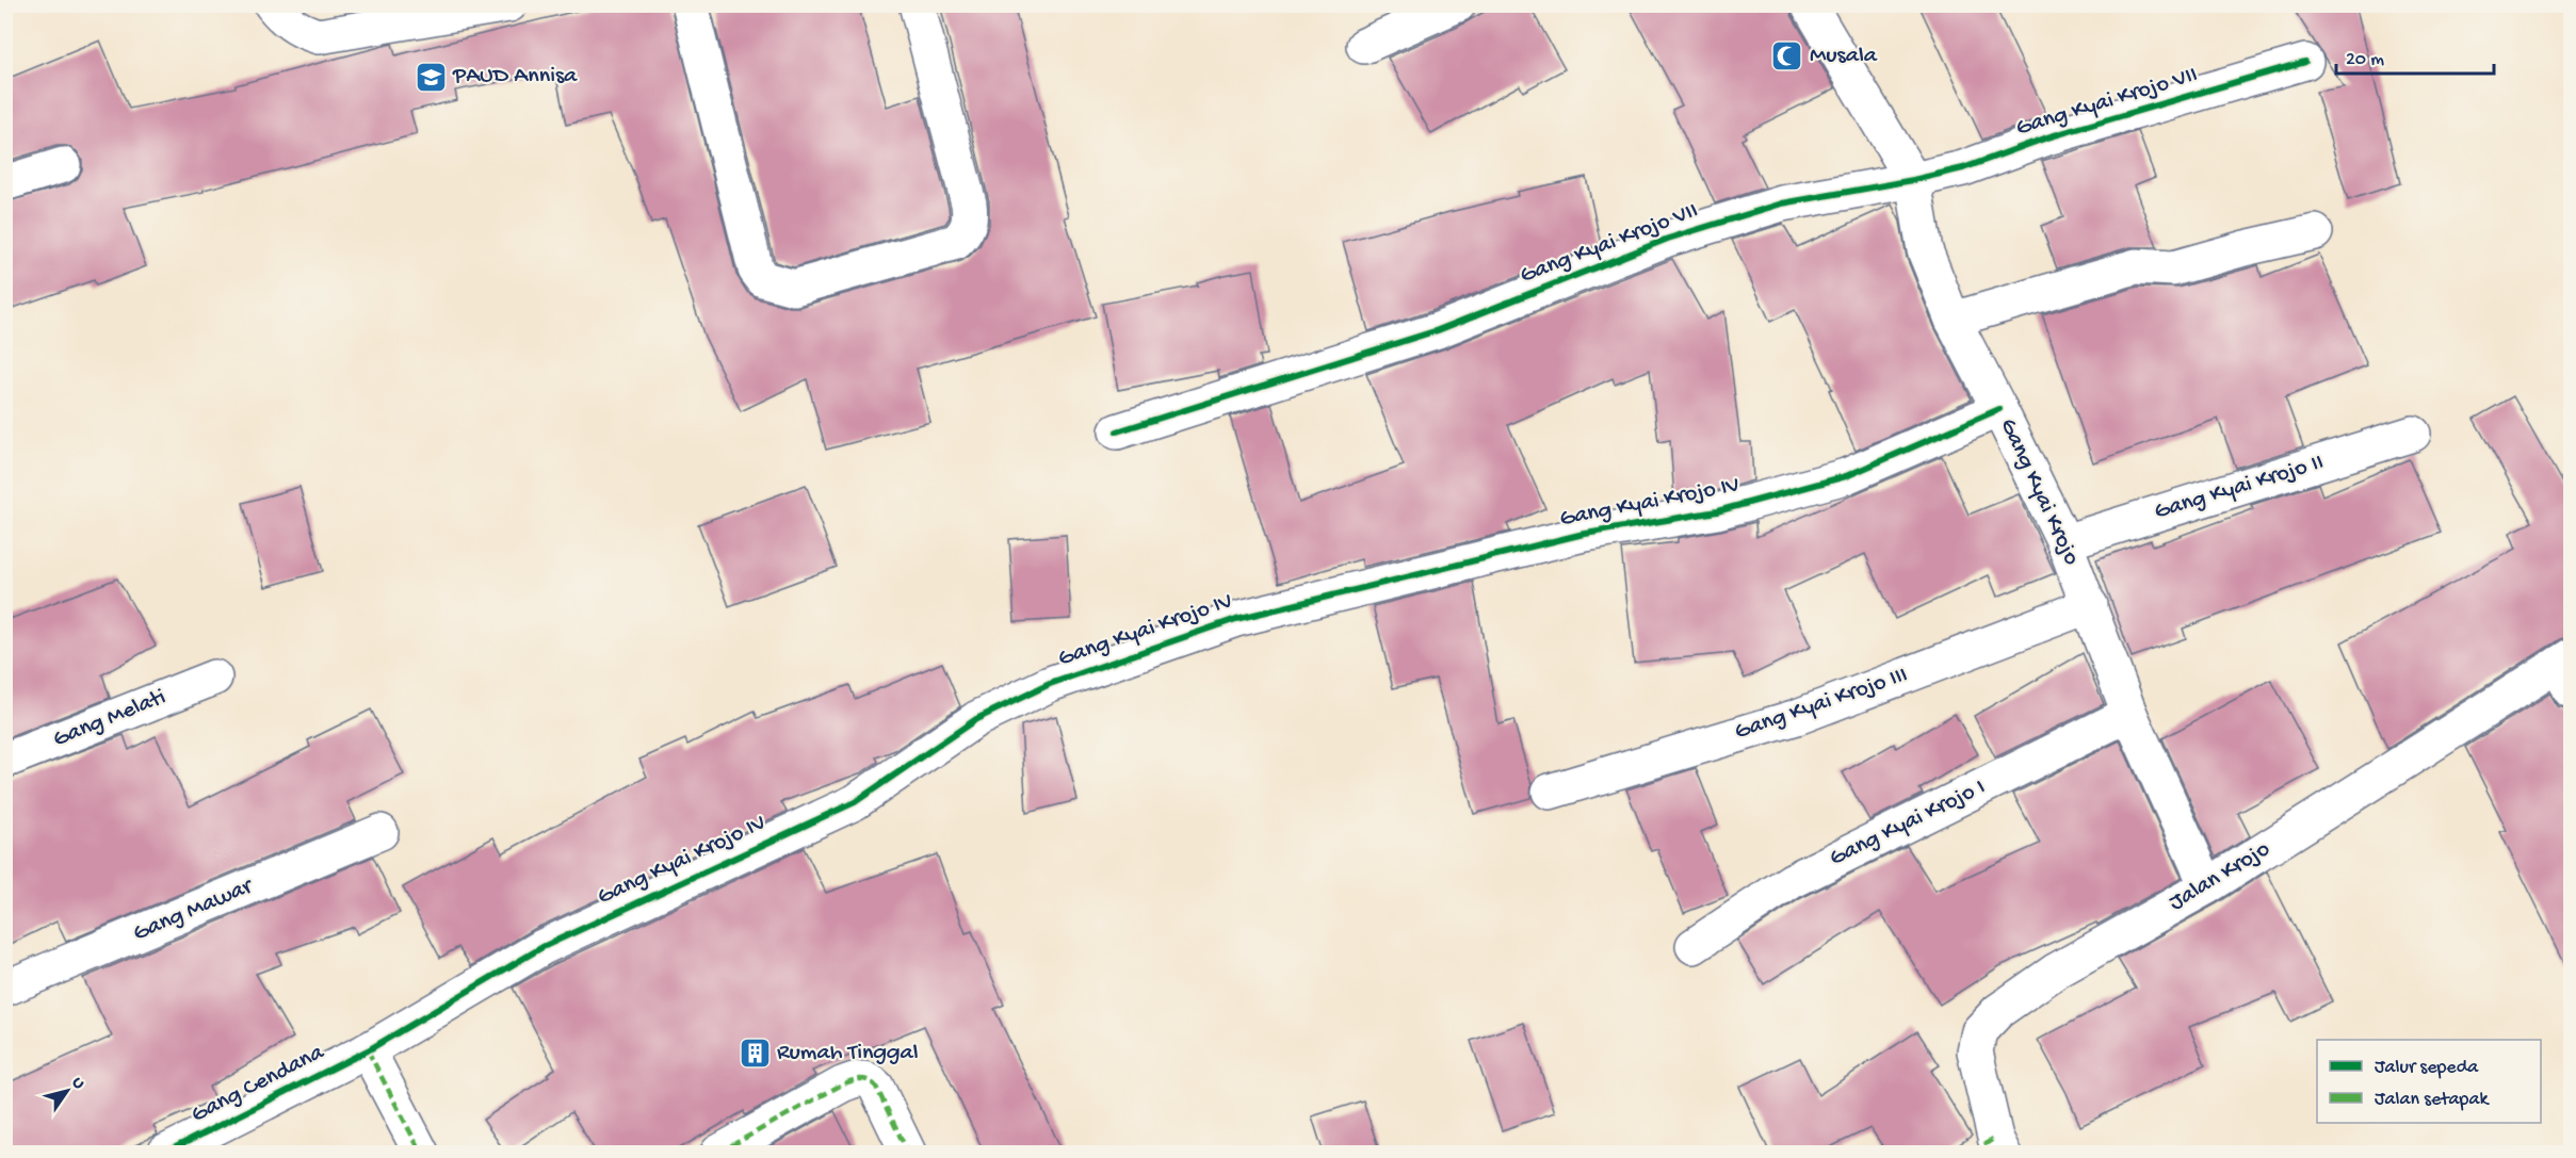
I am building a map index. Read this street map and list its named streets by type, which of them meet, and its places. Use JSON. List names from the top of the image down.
{
  "streets": {
    "street": [
      "Gang Kyai Krojo VII",
      "Gang Kyai Krojo II",
      "Gang Kyai Krojo",
      "Gang Kyai Krojo IV",
      "Gang Kyai Krojo III",
      "Gang Melati",
      "Gang Kyai Krojo I",
      "Jalan Krojo",
      "Gang Mawar",
      "Gang Cendana"
    ]
  },
  "crossings": [
    ["Gang Kyai Krojo VII", "Gang Kyai Krojo"],
    ["Gang Kyai Krojo II", "Gang Kyai Krojo"],
    ["Gang Kyai Krojo", "Gang Kyai Krojo IV"],
    ["Gang Kyai Krojo", "Gang Kyai Krojo III"],
    ["Gang Kyai Krojo", "Gang Kyai Krojo I"],
    ["Gang Kyai Krojo", "Jalan Krojo"],
    ["Gang Kyai Krojo IV", "Gang Cendana"]
  ],
  "places": {
    "mosque": ["Musala"],
    "school or university": ["PAUD Annisa"],
    "building": ["Rumah Tinggal"]
  },
  "legend": ["Jalur sepeda", "Jalan setapak"],
  "scale_bar": "20 m",
  "north": "top right"
}
